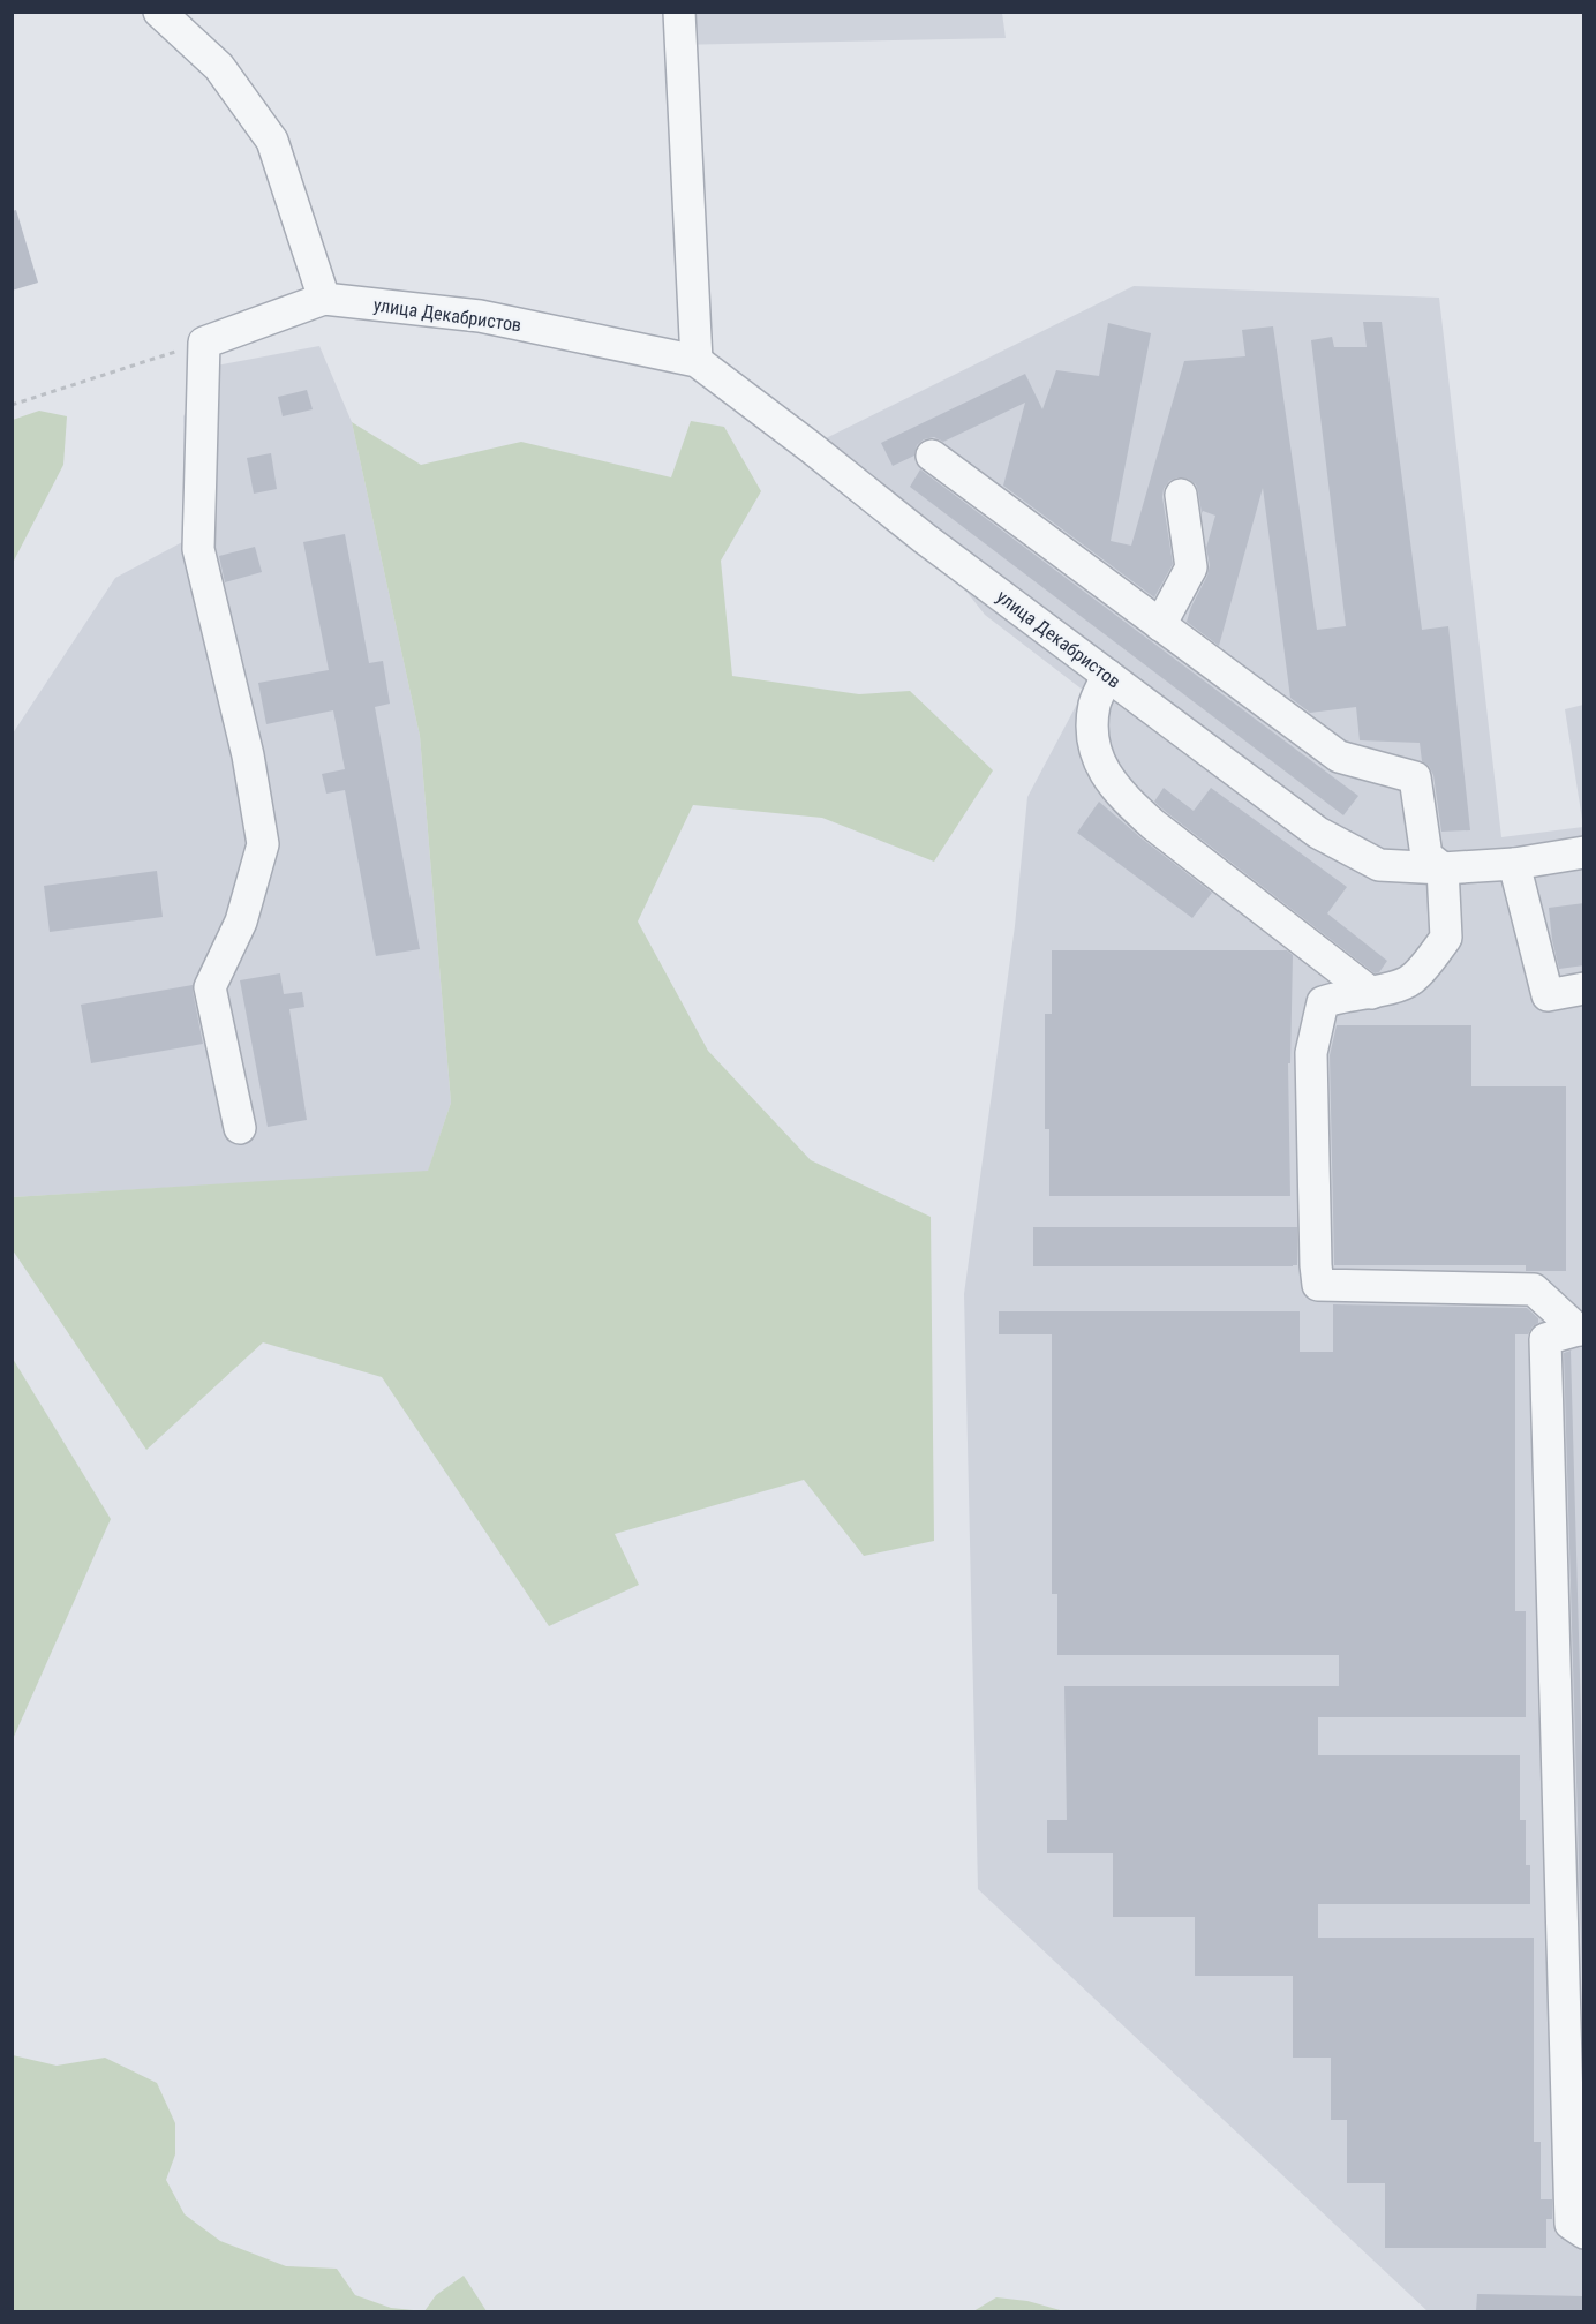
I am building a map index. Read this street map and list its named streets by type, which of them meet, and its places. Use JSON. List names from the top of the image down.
{
  "streets": {
    "street": ["улица Декабристов"]
  }
}
